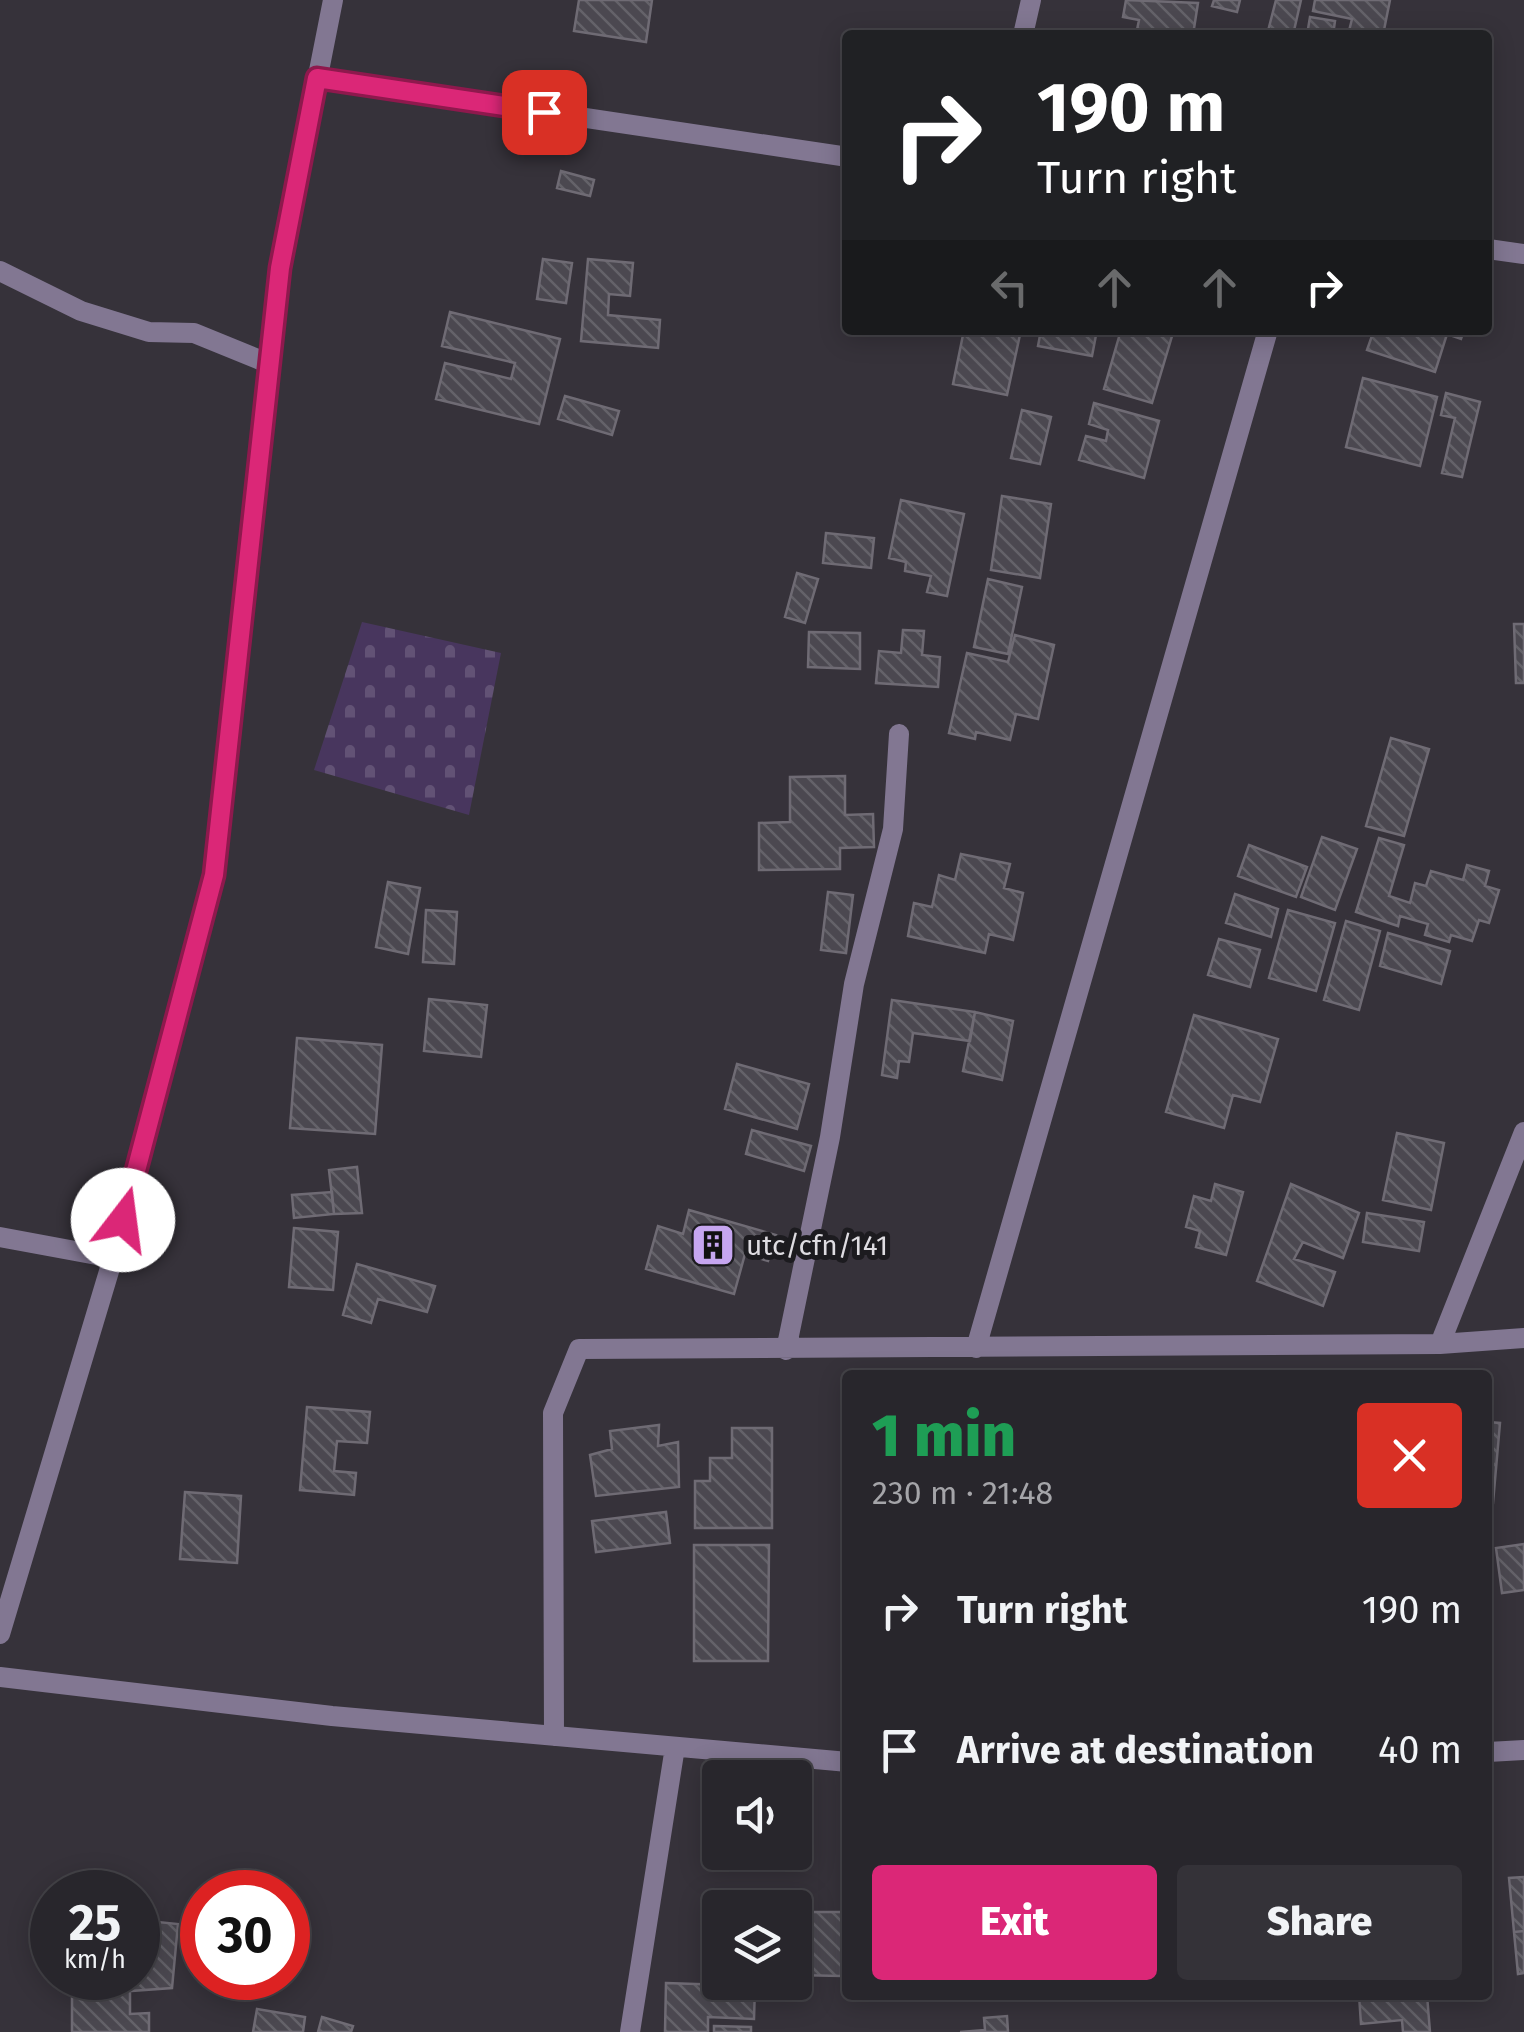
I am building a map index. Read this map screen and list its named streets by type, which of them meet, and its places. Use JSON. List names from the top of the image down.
{
  "places": {
    "building": ["utc/cfn/141"]
  },
  "page": {
    "turn": ["190 m", "Turn right"],
    "heading": ["1 min", "230 m · 21:48"],
    "list": [
      {
        "name": "Turn right",
        "value": "190 m"
      },
      {
        "name": "Arrive at destination",
        "value": "40 m"
      }
    ],
    "buttons": ["Exit", "Share"],
    "speed": "25 km/h",
    "limit": "30"
  }
}
